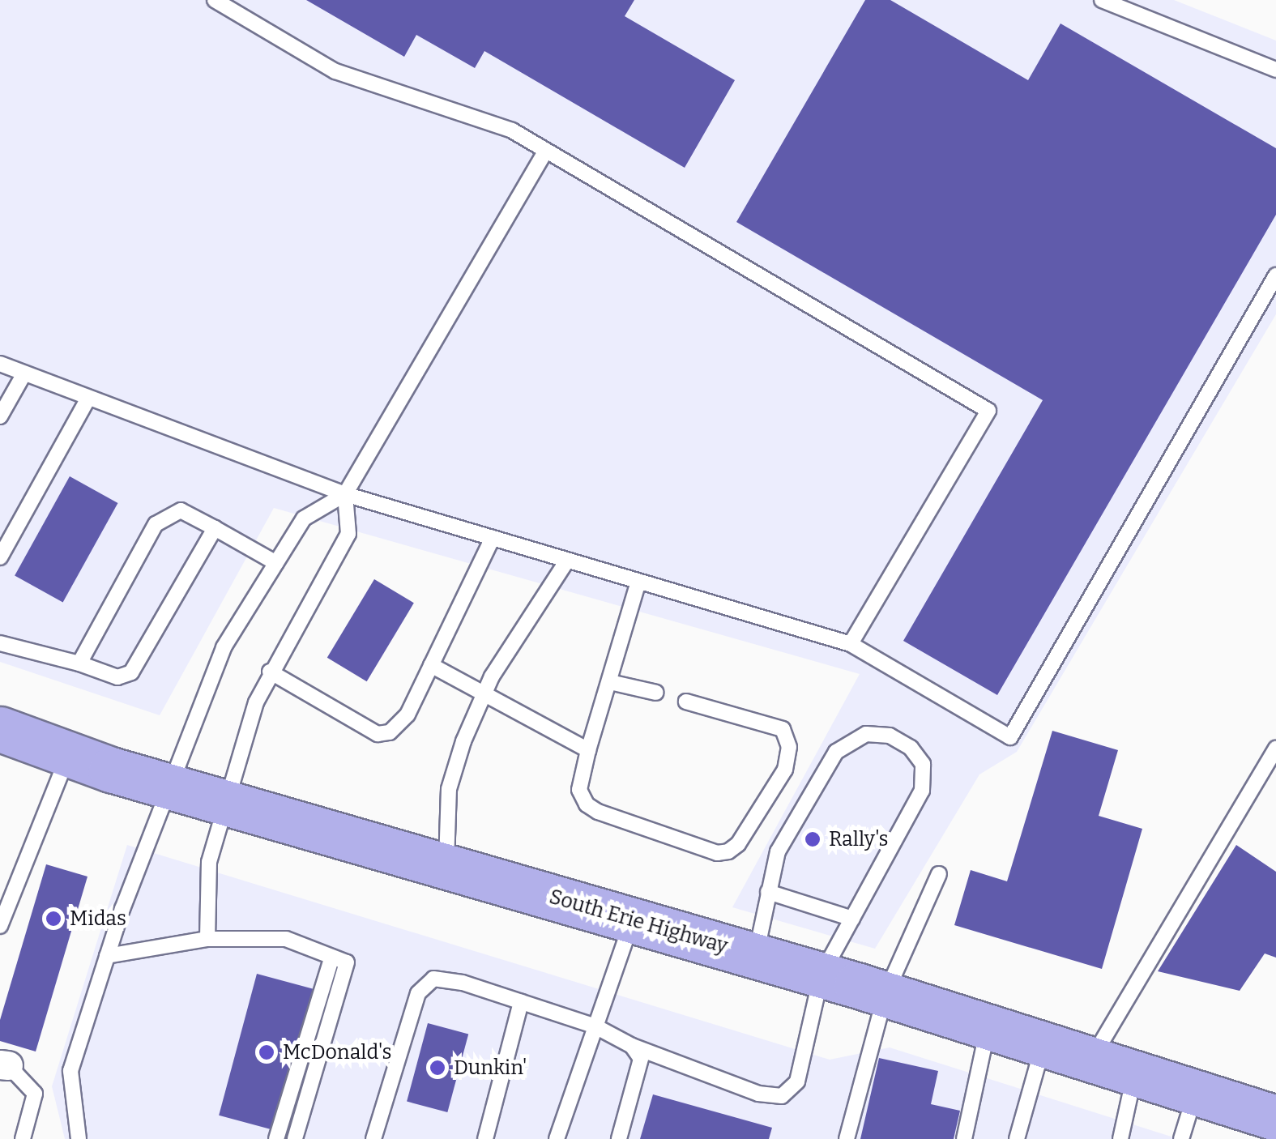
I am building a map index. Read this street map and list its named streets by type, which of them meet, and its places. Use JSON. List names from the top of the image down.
{
  "streets": {
    "main road": ["South Erie Highway"]
  },
  "places": [
    "Rally's",
    "Midas",
    "McDonald's",
    "Dunkin'"
  ]
}
